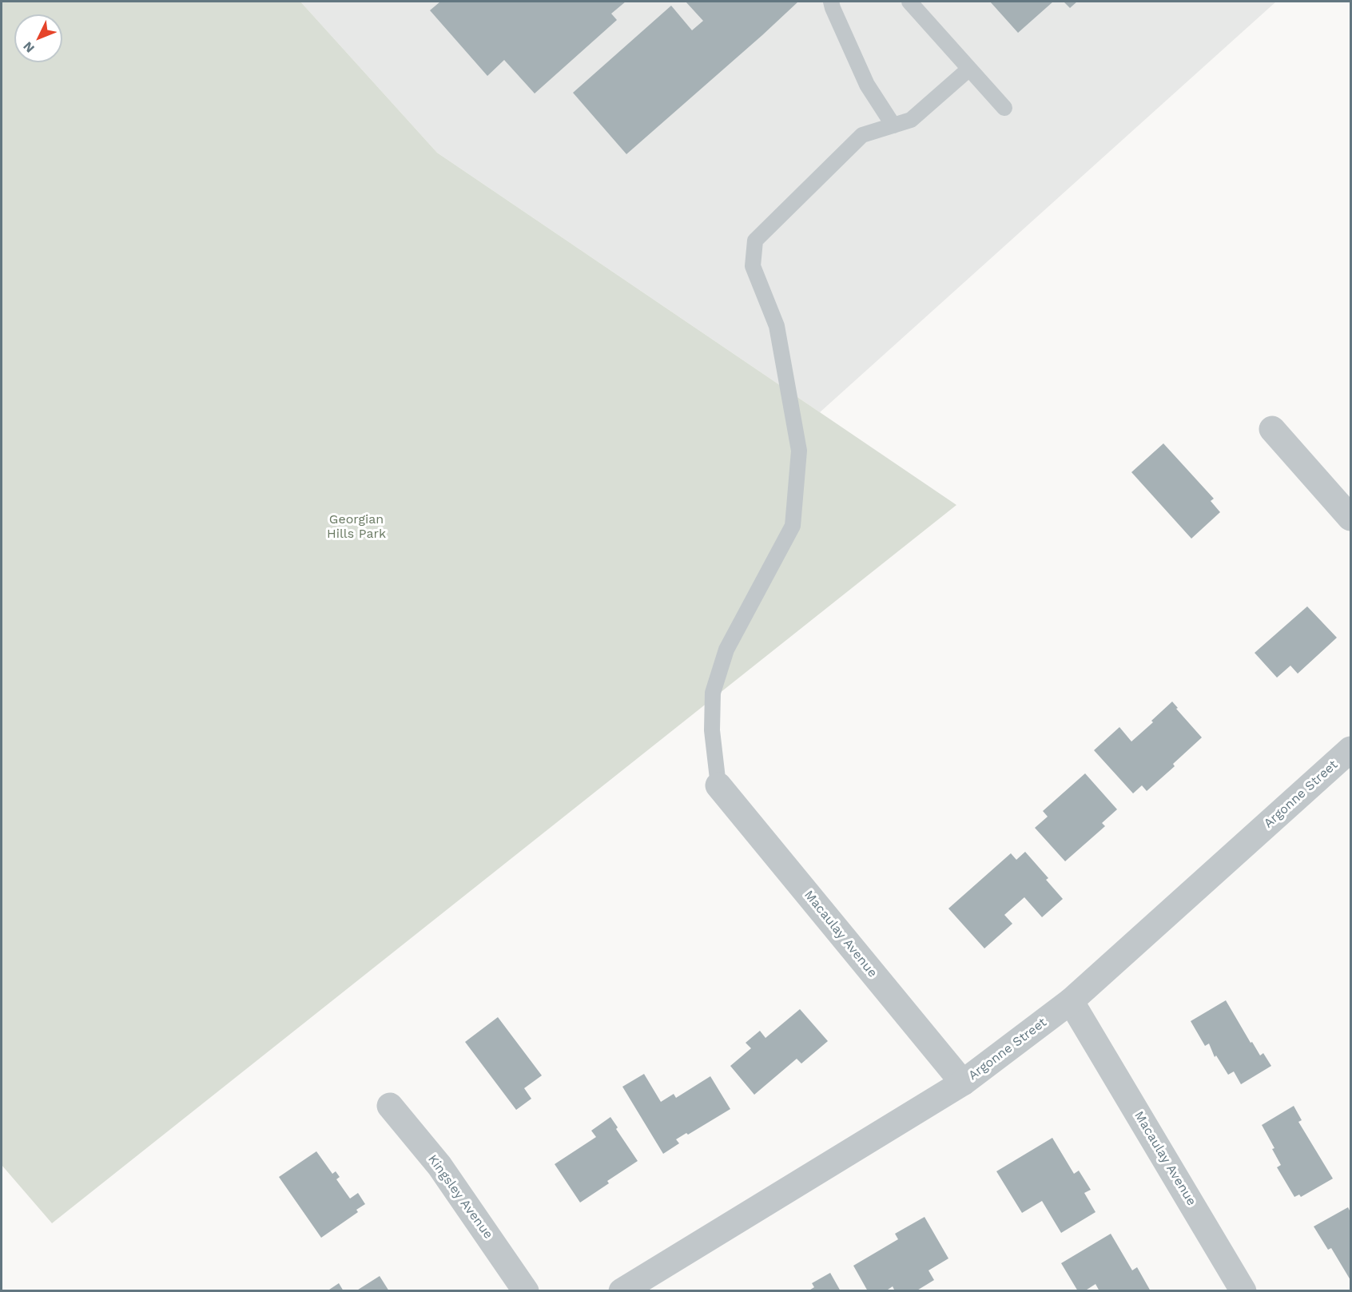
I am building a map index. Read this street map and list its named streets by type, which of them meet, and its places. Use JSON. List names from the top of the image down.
{
  "streets": {
    "street": ["Argonne Street", "Macaulay Avenue", "Kingsley Avenue"]
  },
  "crossings": [
    ["Argonne Street", "Macaulay Avenue"]
  ],
  "parks": ["Georgian Hills Park"],
  "north": "bottom left"
}
